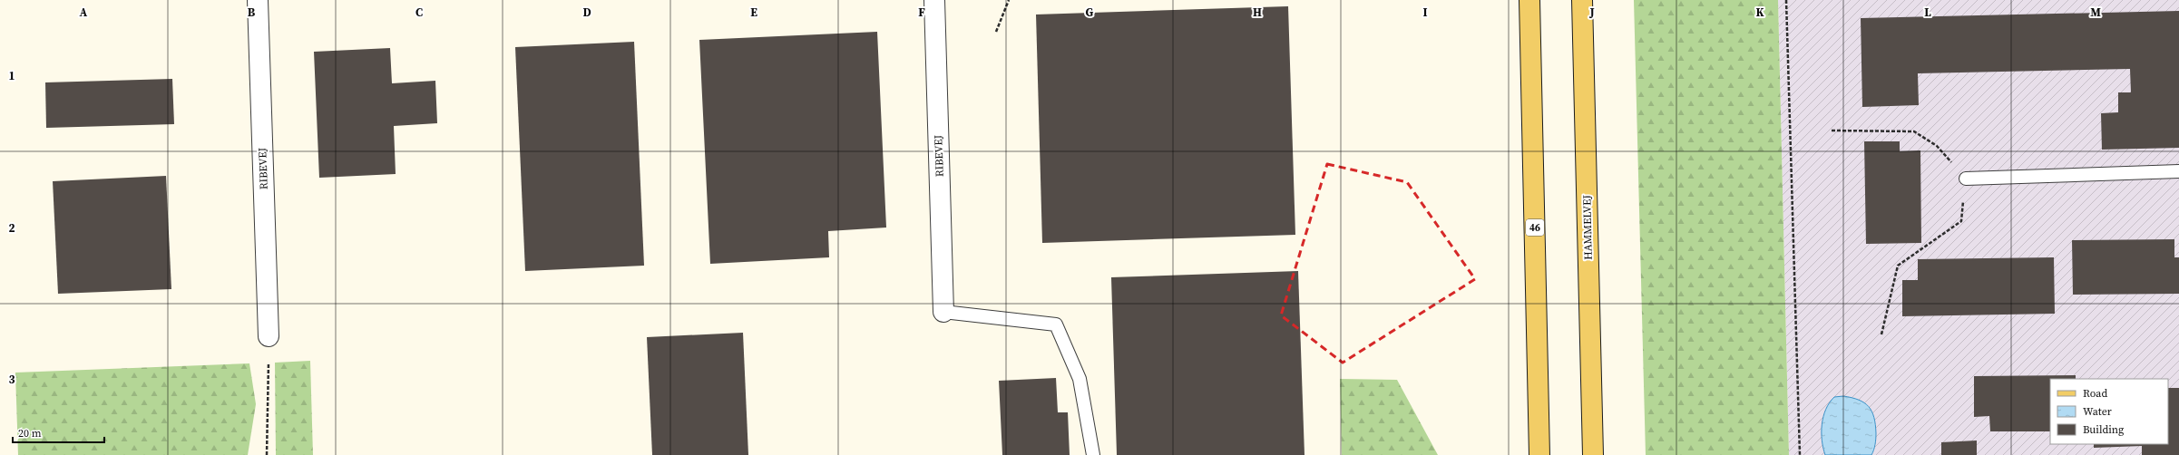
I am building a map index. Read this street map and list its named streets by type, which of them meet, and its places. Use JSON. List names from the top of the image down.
{
  "streets": {
    "main road": ["46", "HAMMELVEJ"],
    "street": ["RIBEVEJ"]
  },
  "legend": ["Road", "Water", "Building"],
  "scale_bar": "20 m",
  "grid": {
    "columns": [
      "A",
      "B",
      "C",
      "D",
      "E",
      "F",
      "G",
      "H",
      "I",
      "J",
      "K",
      "L",
      "M"
    ],
    "rows": ["1", "2", "3"]
  }
}
